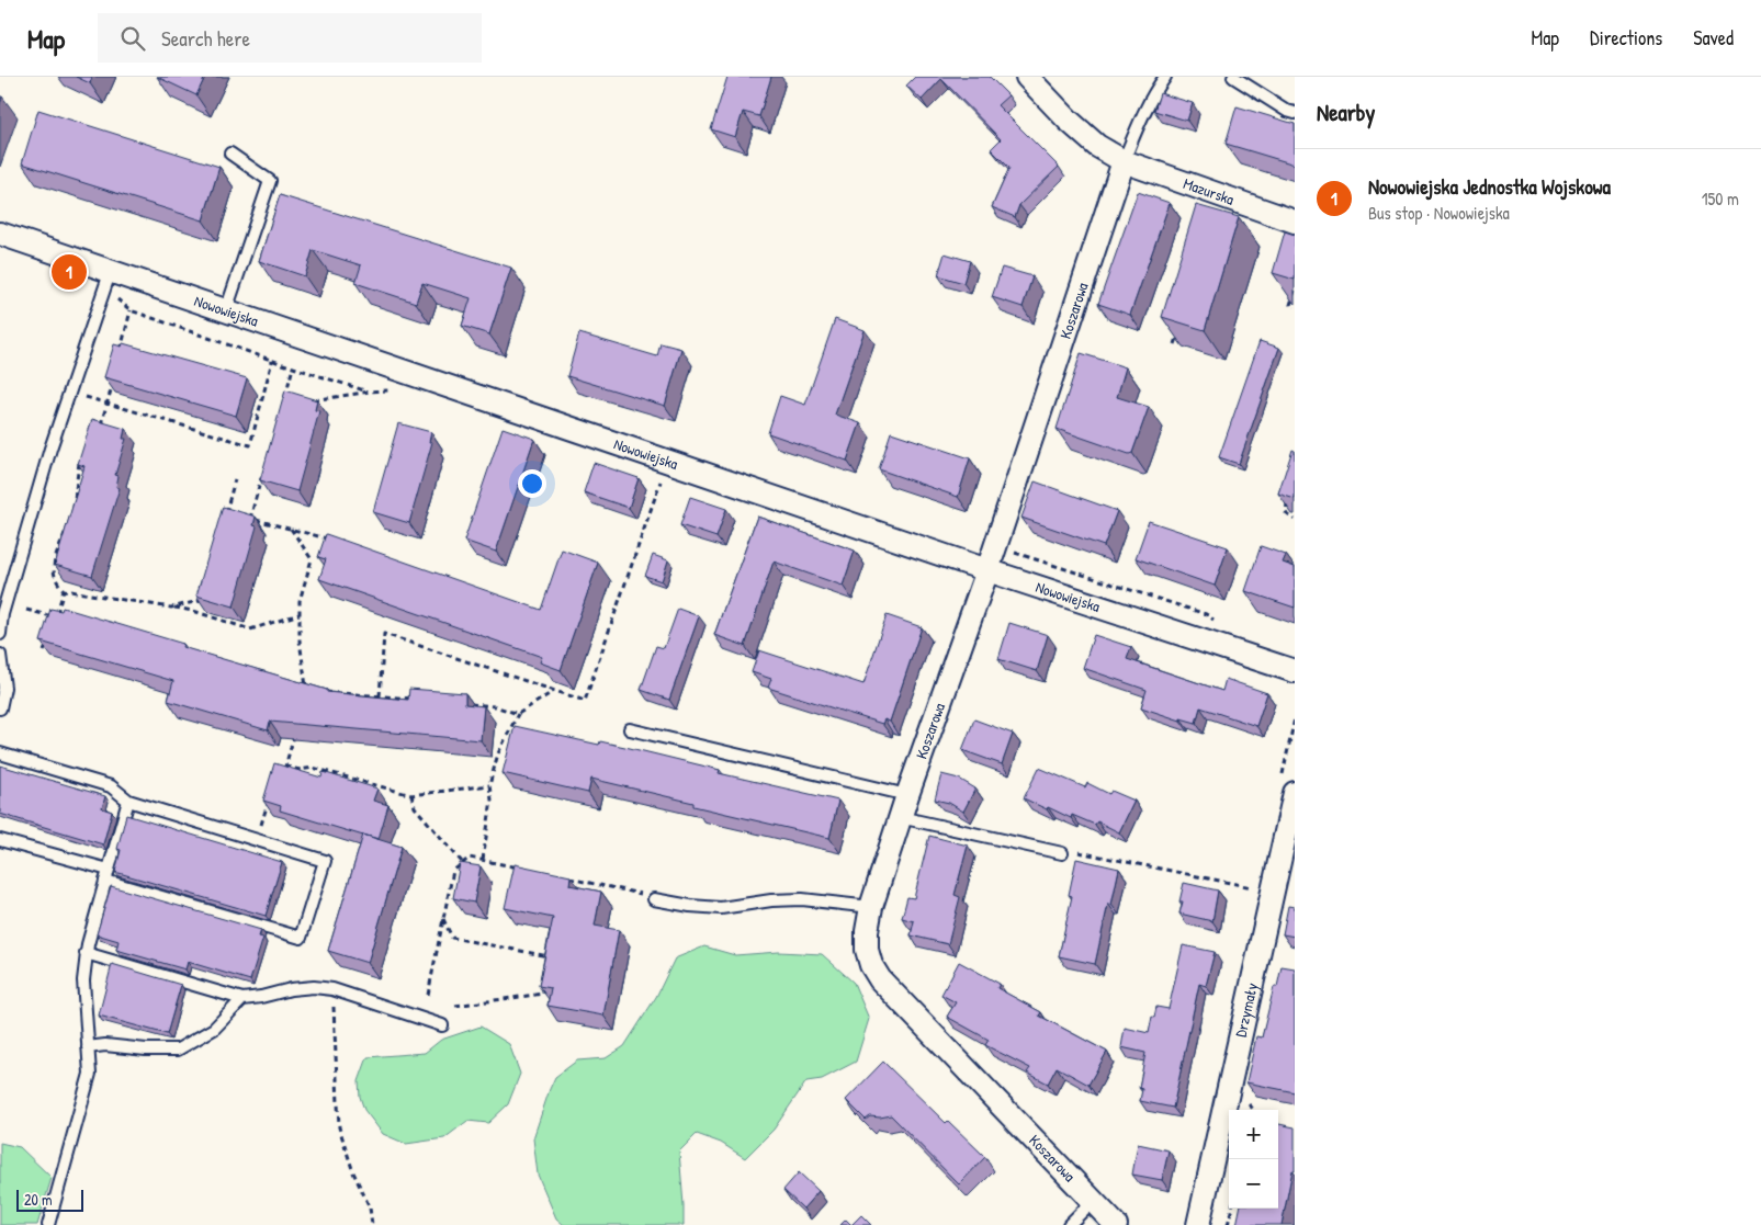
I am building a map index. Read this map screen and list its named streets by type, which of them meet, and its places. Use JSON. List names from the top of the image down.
{
  "streets": {
    "street": [
      "Mazurska",
      "Nowowiejska",
      "Koszarowa",
      "Drzymały"
    ]
  },
  "crossings": [
    ["Mazurska", "Koszarowa"],
    ["Nowowiejska", "Koszarowa"]
  ],
  "scale_bar": "20 m",
  "page": {
    "header": "Map",
    "search": "Search here",
    "nav": ["Map", "Directions", "Saved"],
    "heading": "Nearby",
    "list": [
      {
        "mark": "1",
        "name": "Nowowiejska Jednostka Wojskowa",
        "note": "Bus stop · Nowowiejska",
        "value": "150 m"
      }
    ],
    "pins": "1",
    "map_buttons": ["+", "−"],
    "scale": "20 m"
  }
}
